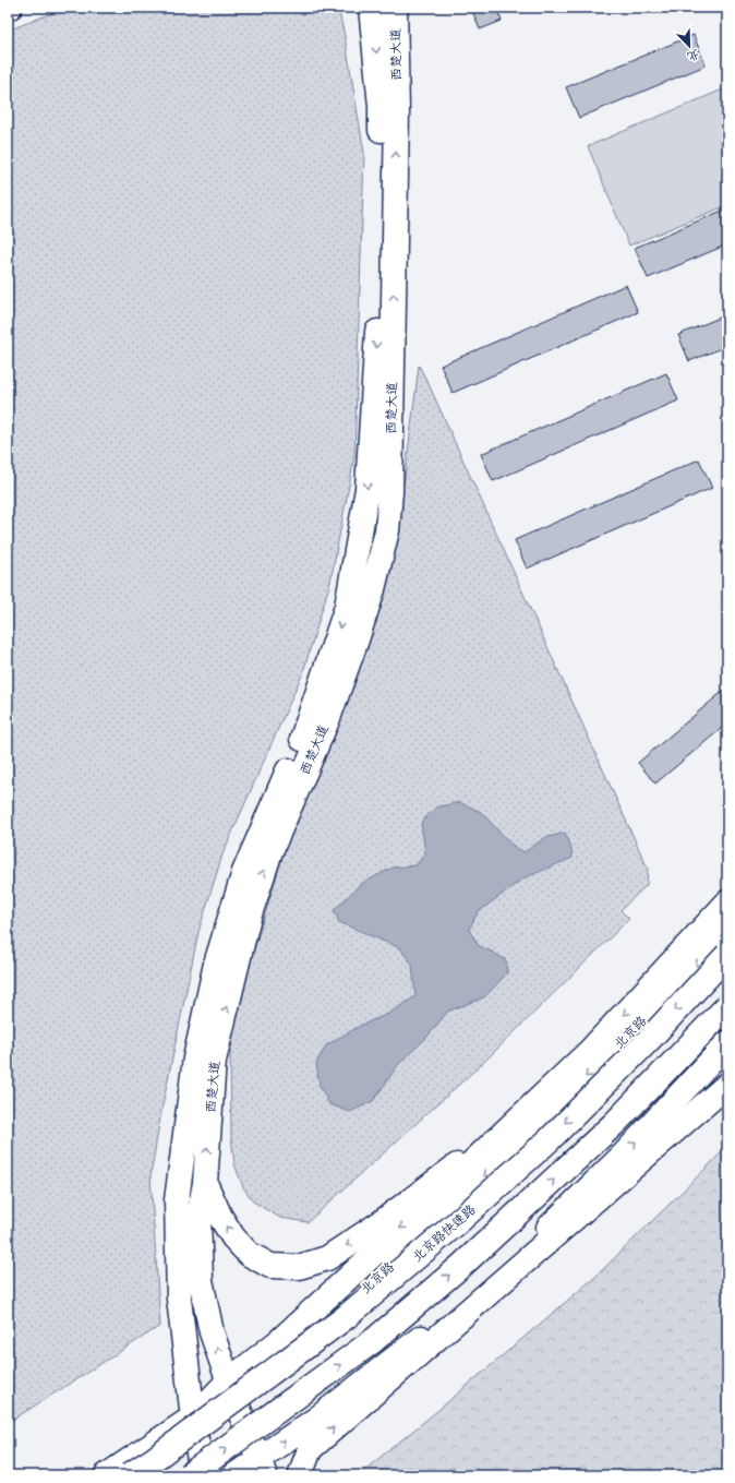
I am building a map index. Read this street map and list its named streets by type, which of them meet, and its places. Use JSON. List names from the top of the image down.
{
  "streets": {
    "main road": ["西楚大道", "北京路", "北京路快速路"]
  },
  "crossings": [
    ["西楚大道", "北京路"]
  ],
  "north": "bottom right"
}
